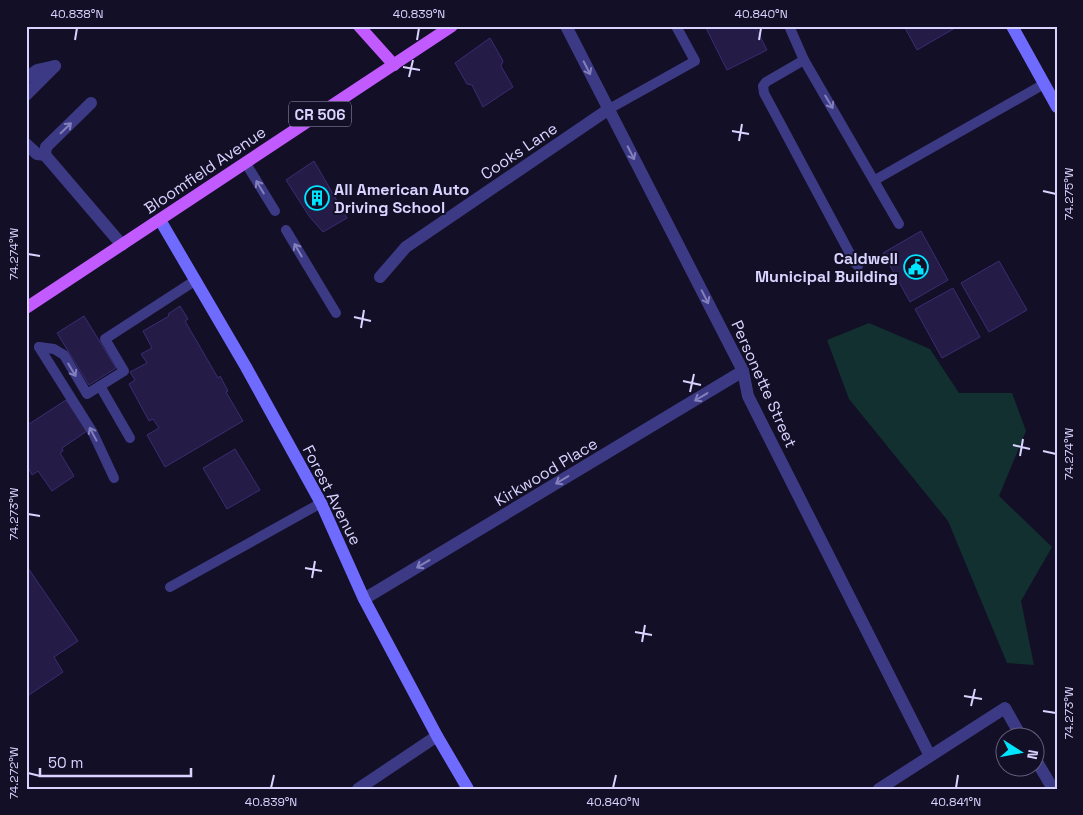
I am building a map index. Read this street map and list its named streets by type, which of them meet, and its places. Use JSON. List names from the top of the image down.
{
  "streets": {
    "main road": ["CR 506", "Bloomfield Avenue"],
    "street": [
      "Cooks Lane",
      "Personette Street",
      "Kirkwood Place",
      "Forest Avenue"
    ]
  },
  "crossings": [
    ["Cooks Lane", "Personette Street"],
    ["Bloomfield Avenue", "Forest Avenue"],
    ["Personette Street", "Kirkwood Place"],
    ["Kirkwood Place", "Forest Avenue"]
  ],
  "one_way": ["Personette Street", "Kirkwood Place"],
  "places": {
    "building": ["All American Auto Driving School"],
    "public building": ["Caldwell Municipal Building"]
  },
  "scale_bar": "50 m",
  "north": "right",
  "coordinates": [
    "40.838°N",
    "40.839°N",
    "40.840°N",
    "74.275°W",
    "74.274°W",
    "74.273°W",
    "74.272°W",
    "40.841°N"
  ]
}
